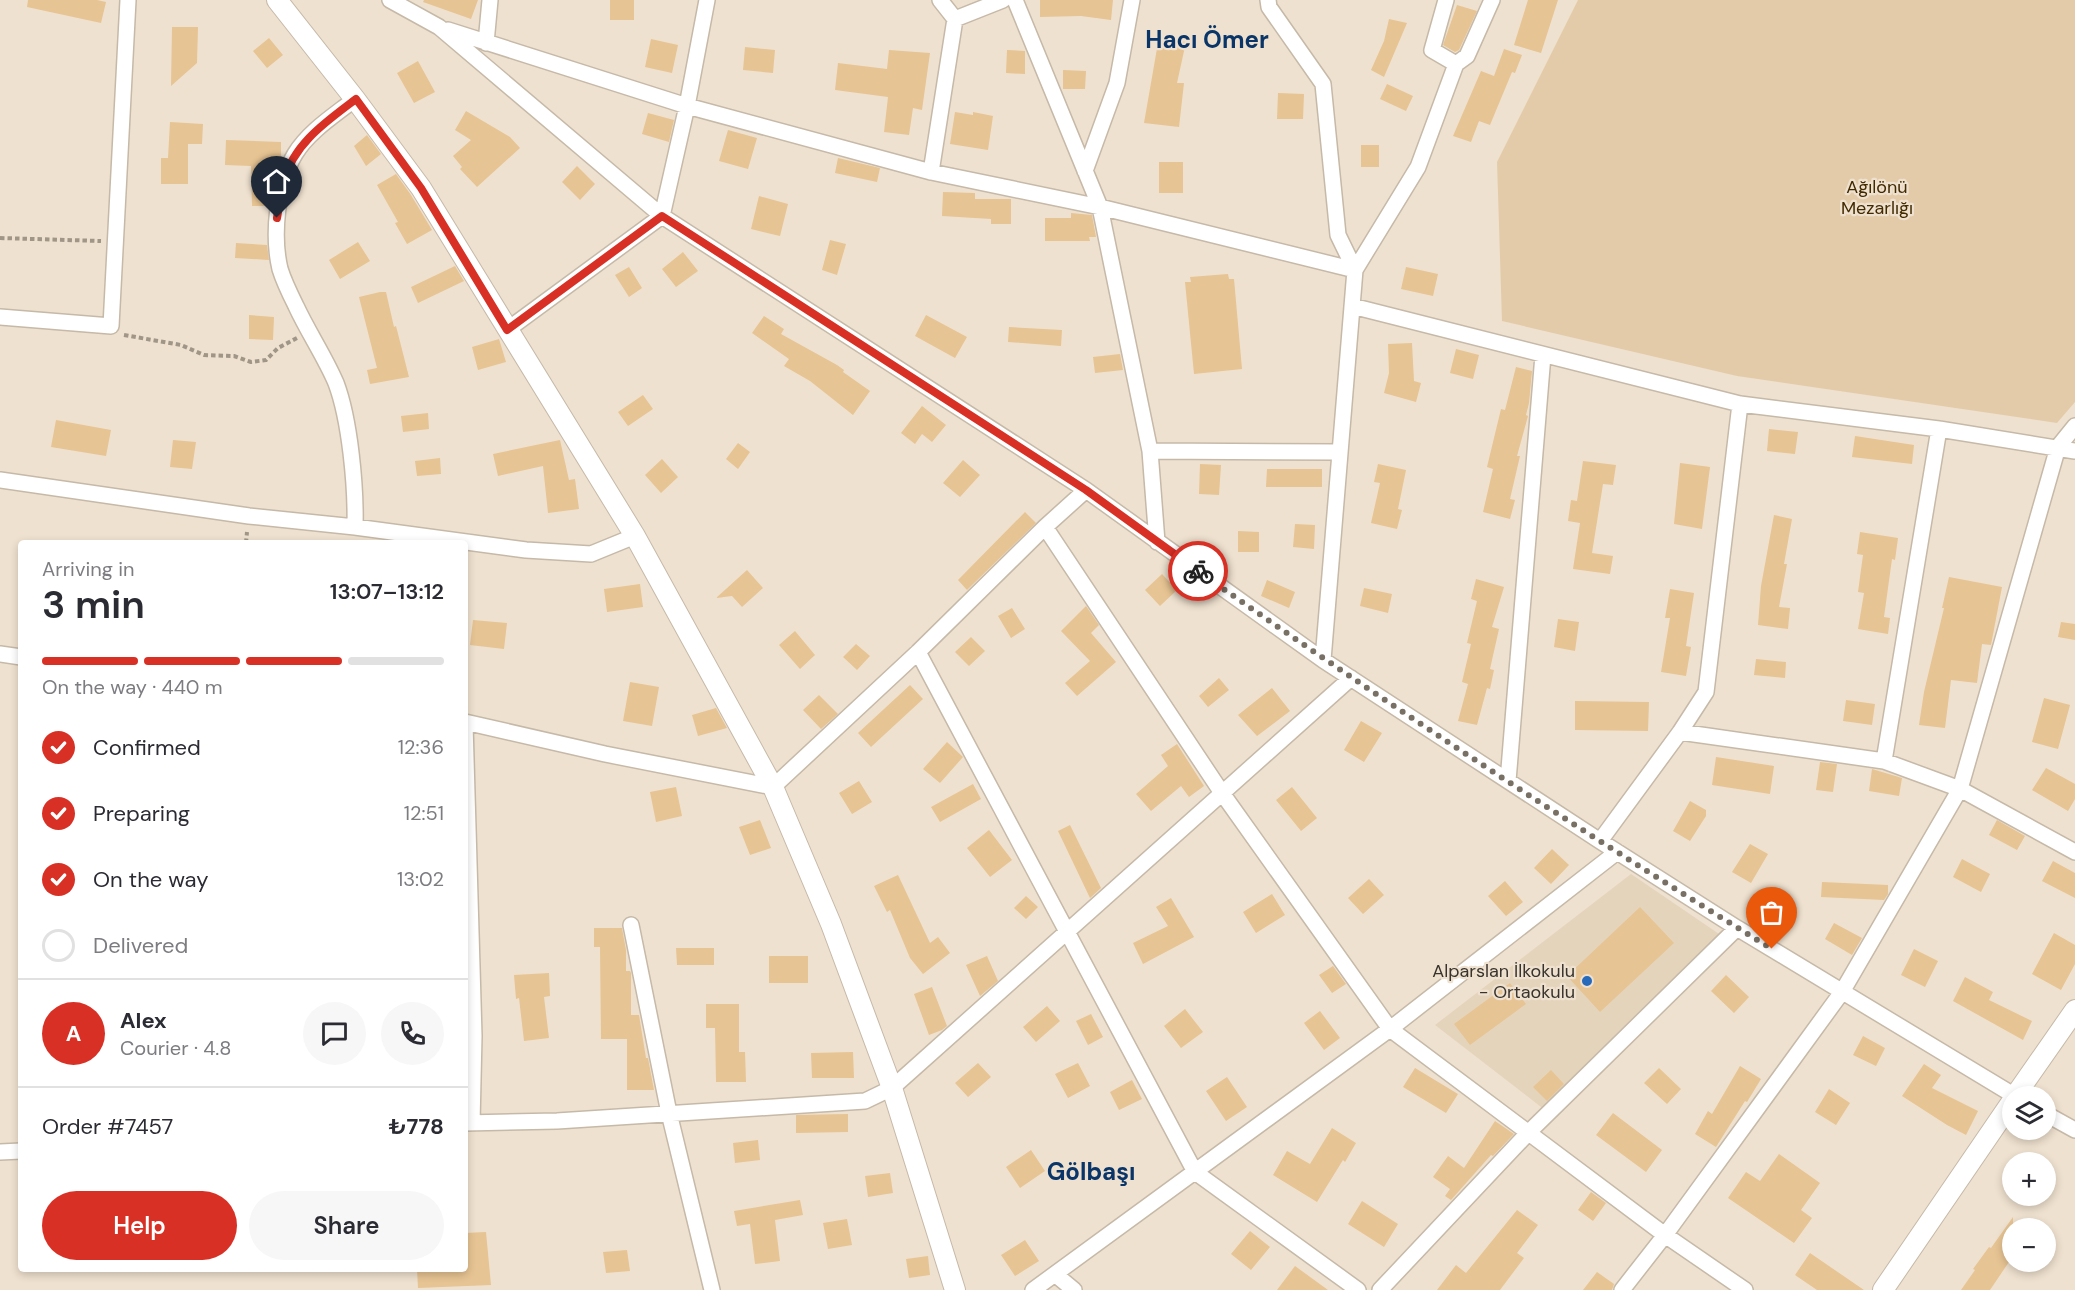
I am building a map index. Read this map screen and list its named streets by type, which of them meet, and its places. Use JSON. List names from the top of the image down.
{
  "districts": ["Hacı Ömer", "Gölbaşı"],
  "parks": ["Ağılönü Mezarlığı"],
  "places": ["Alparslan İlkokulu - Ortaokulu"],
  "page": {
    "heading": ["3 min", "Arriving in", "13:07–13:12"],
    "panel": [
      "Alex",
      "Courier · 4.8",
      "Order #7457",
      "₺778"
    ],
    "bar": "On the way · 440 m",
    "list": [
      ["Confirmed", "12:36"],
      ["Preparing", "12:51"],
      ["On the way", "13:02"],
      "Delivered"
    ],
    "round": "A",
    "map_buttons": ["+", "−"],
    "buttons": ["Help", "Share"]
  }
}
